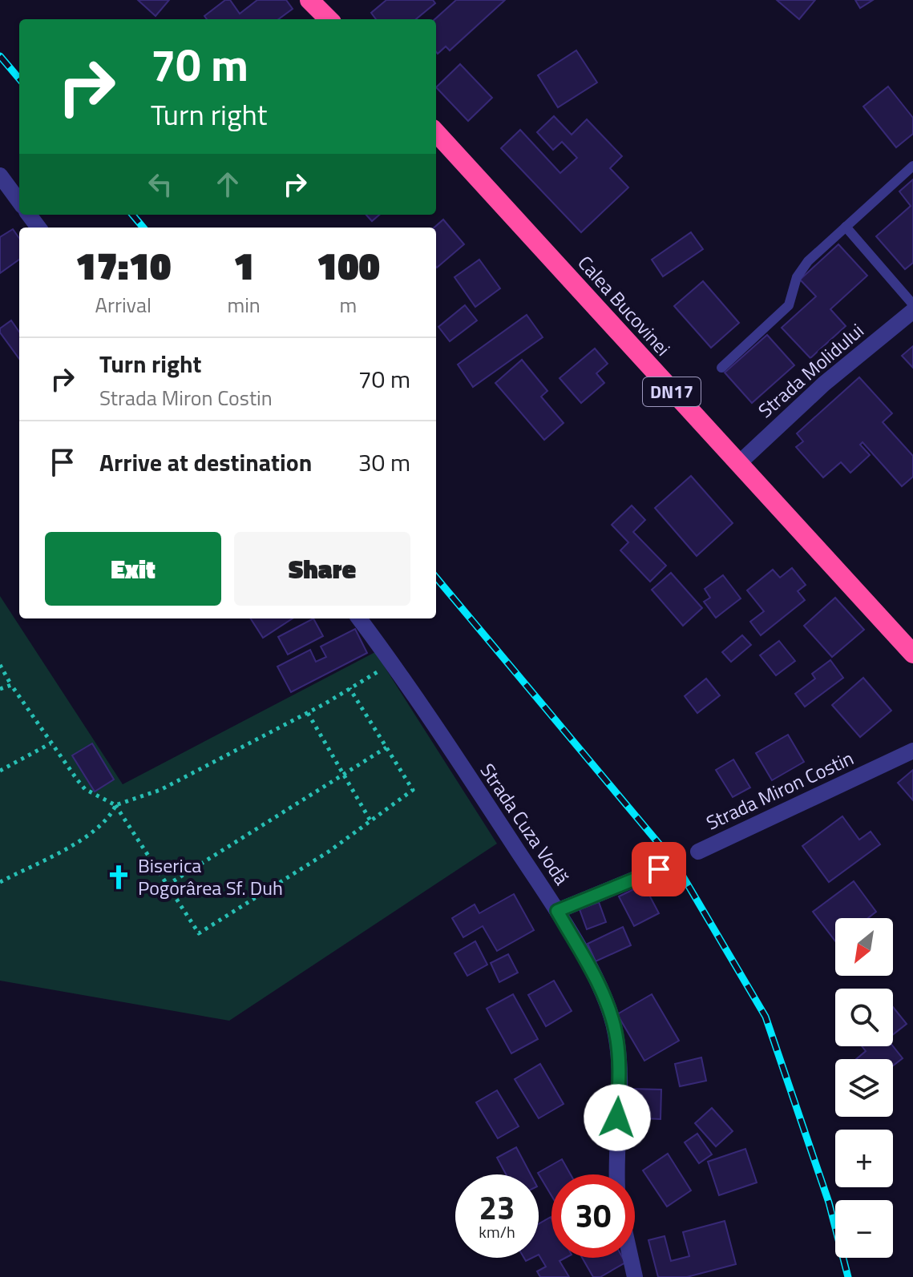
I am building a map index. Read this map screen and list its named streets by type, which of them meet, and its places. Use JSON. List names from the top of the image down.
{
  "streets": {
    "highway": ["Calea Bucovinei", "DN17"],
    "street": ["Strada Molidului", "Strada Miron Costin", "Strada Cuza Vodă"]
  },
  "crossings": [
    ["Calea Bucovinei", "Strada Molidului"]
  ],
  "places": {
    "church": ["Biserica Pogorârea Sf. Duh"]
  },
  "north": "bottom left",
  "page": {
    "turn": ["70 m", "Turn right"],
    "eta": [
      "17:10",
      "Arrival",
      "1",
      "min",
      "100",
      "m"
    ],
    "list": [
      {
        "name": "Turn right",
        "note": "Strada Miron Costin",
        "value": "70 m"
      },
      {
        "name": "Arrive at destination",
        "value": "30 m"
      }
    ],
    "buttons": ["Exit", "Share"],
    "map_buttons": ["+", "−"],
    "speed": "23 km/h",
    "limit": "30"
  }
}
